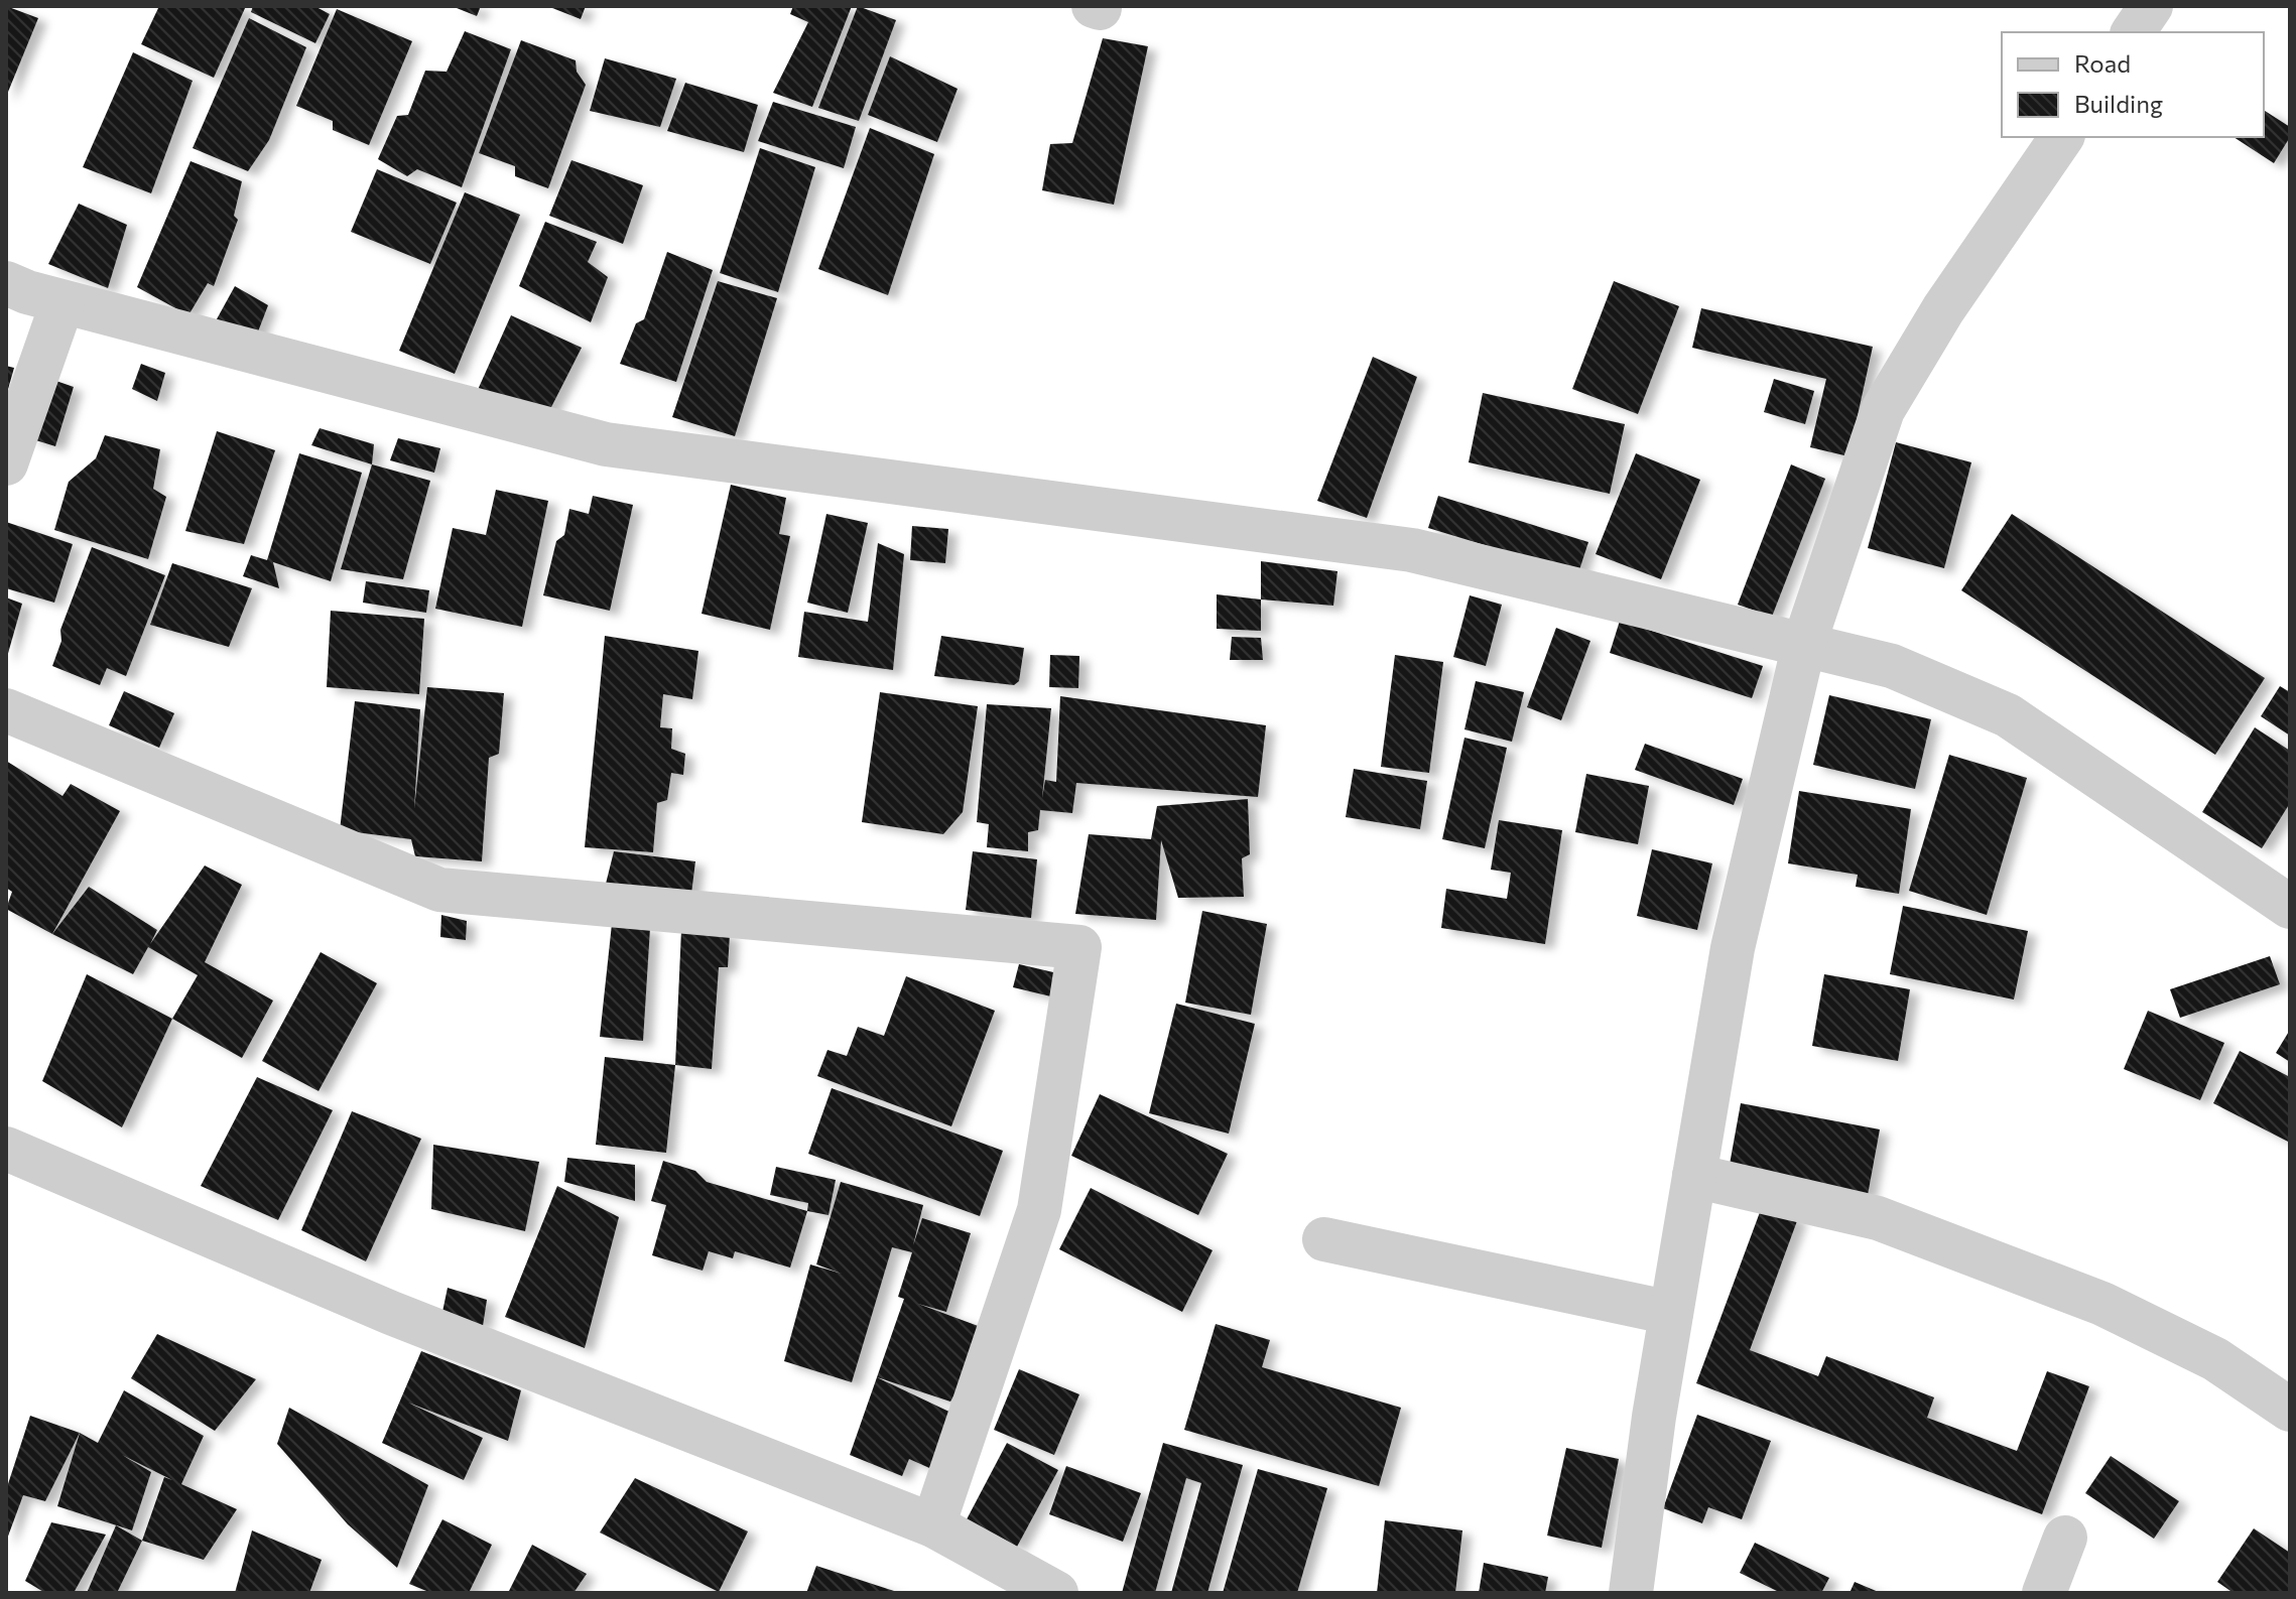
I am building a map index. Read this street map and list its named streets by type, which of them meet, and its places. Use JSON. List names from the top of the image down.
{
  "legend": ["Road", "Building"]
}
